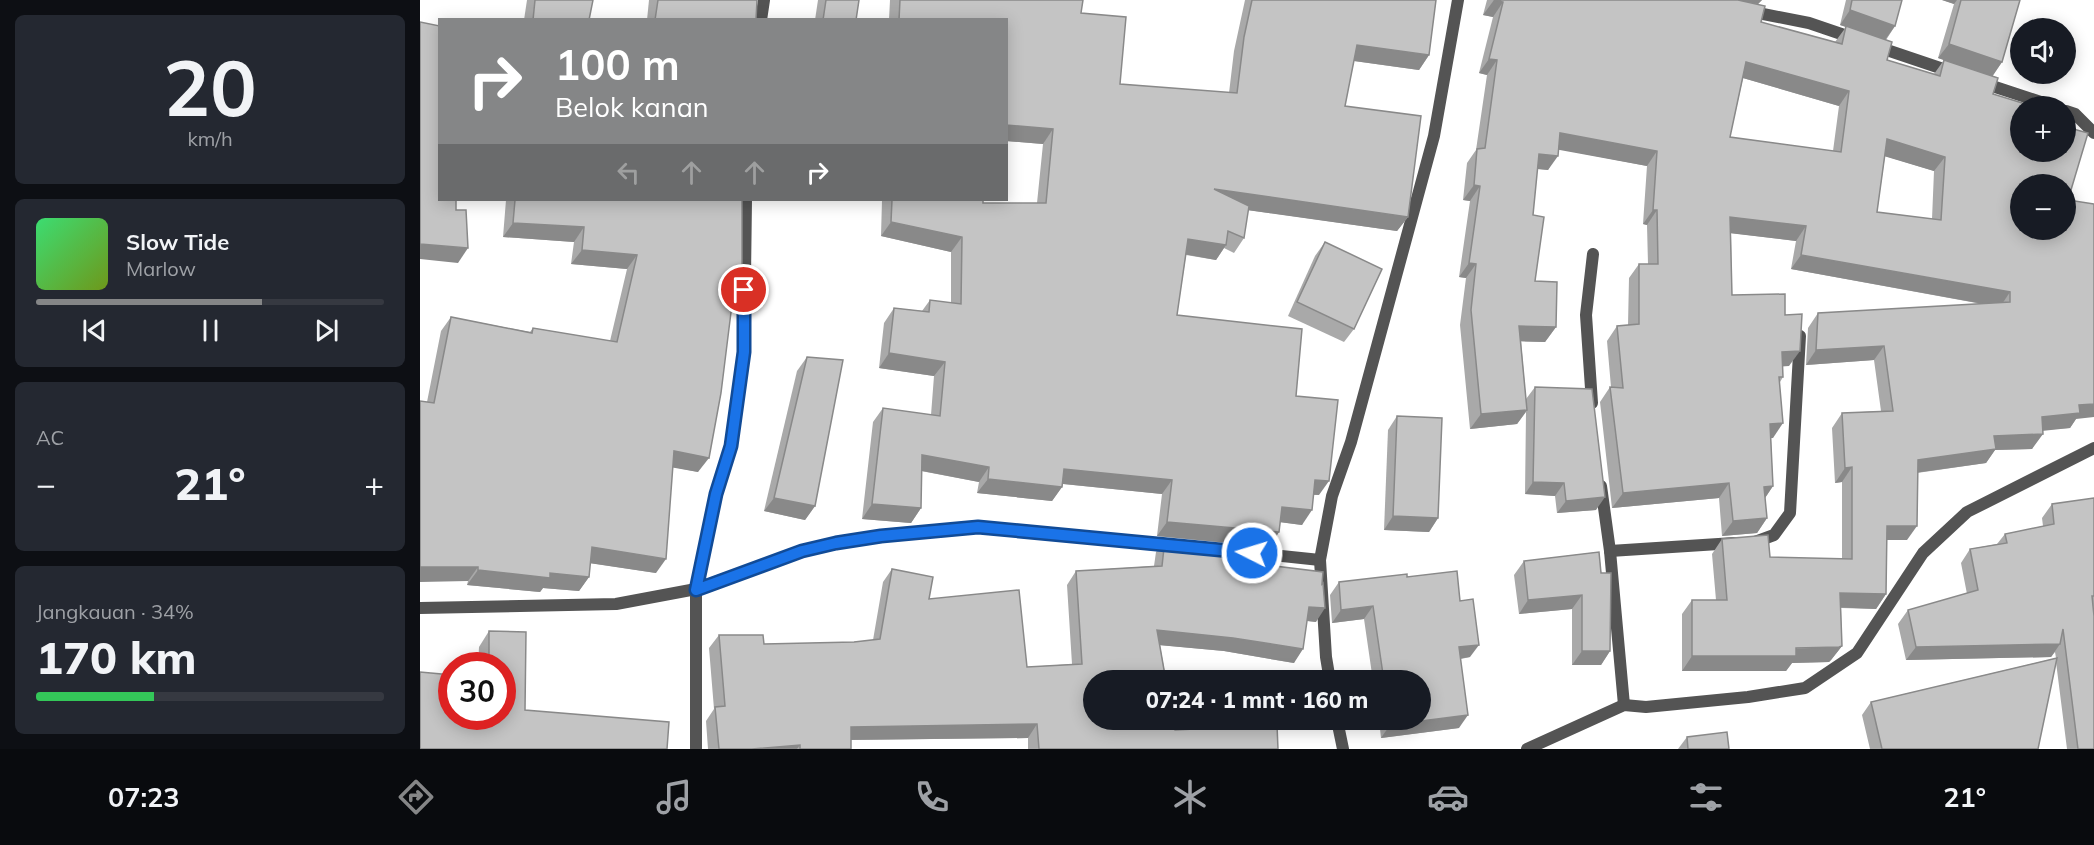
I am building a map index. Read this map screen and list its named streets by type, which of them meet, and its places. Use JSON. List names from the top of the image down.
{
  "page": {
    "tile": [
      ["20", "km/h"],
      "AC",
      ["Jangkauan · 34%", "170 km"]
    ],
    "map_buttons": ["+", "−"],
    "turn": ["100 m", "Belok kanan"],
    "song": ["Slow Tide", "Marlow"],
    "heat": ["−", "21°", "+"],
    "limit": "30",
    "trip": "07:24 · 1 mnt · 160 m",
    "tabs": ["07:23", "21°"]
  }
}
